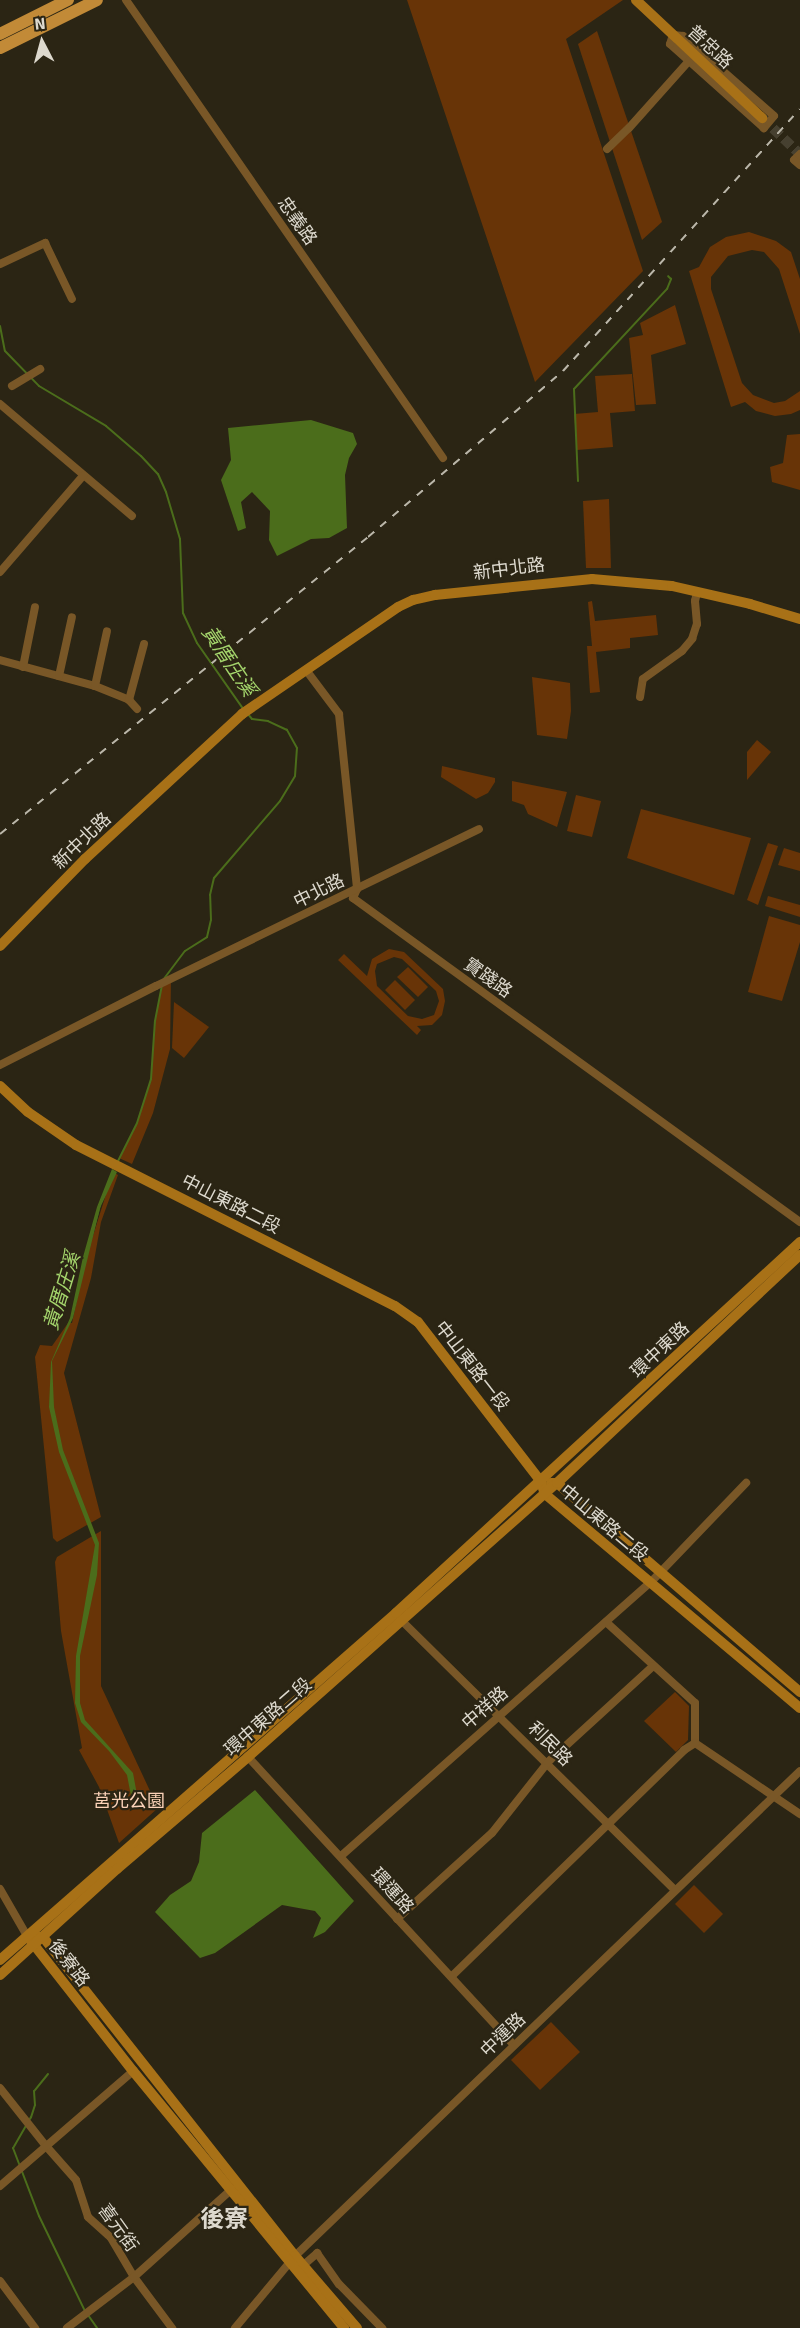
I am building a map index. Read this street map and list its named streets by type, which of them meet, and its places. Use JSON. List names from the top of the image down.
{
  "streets": {
    "street": [
      "普忠路",
      "忠義路",
      "新中北路",
      "中北路",
      "實踐路",
      "中山東路二段",
      "環中東路",
      "中山東路一段",
      "中祥路",
      "環中東路二段",
      "利民路",
      "環運路",
      "後寮路",
      "中運路",
      "喜元街"
    ]
  },
  "crossings": [
    ["新中北路", "實踐路"],
    ["中北路", "實踐路"],
    ["中山東路二段", "環中東路"],
    ["中山東路二段", "中山東路一段"],
    ["中山東路二段", "中祥路"],
    ["中山東路二段", "環中東路二段"],
    ["環中東路", "中山東路一段"],
    ["環中東路", "環中東路二段"],
    ["中山東路一段", "環中東路二段"],
    ["中祥路", "利民路"],
    ["中祥路", "環運路"],
    ["環中東路二段", "利民路"],
    ["環中東路二段", "環運路"],
    ["環中東路二段", "後寮路"],
    ["利民路", "中運路"],
    ["環運路", "中運路"],
    ["後寮路", "中運路"]
  ],
  "districts": ["後寮"],
  "water": ["黃厝庄溪"],
  "parks": ["莒光公園"],
  "north": "top"
}
